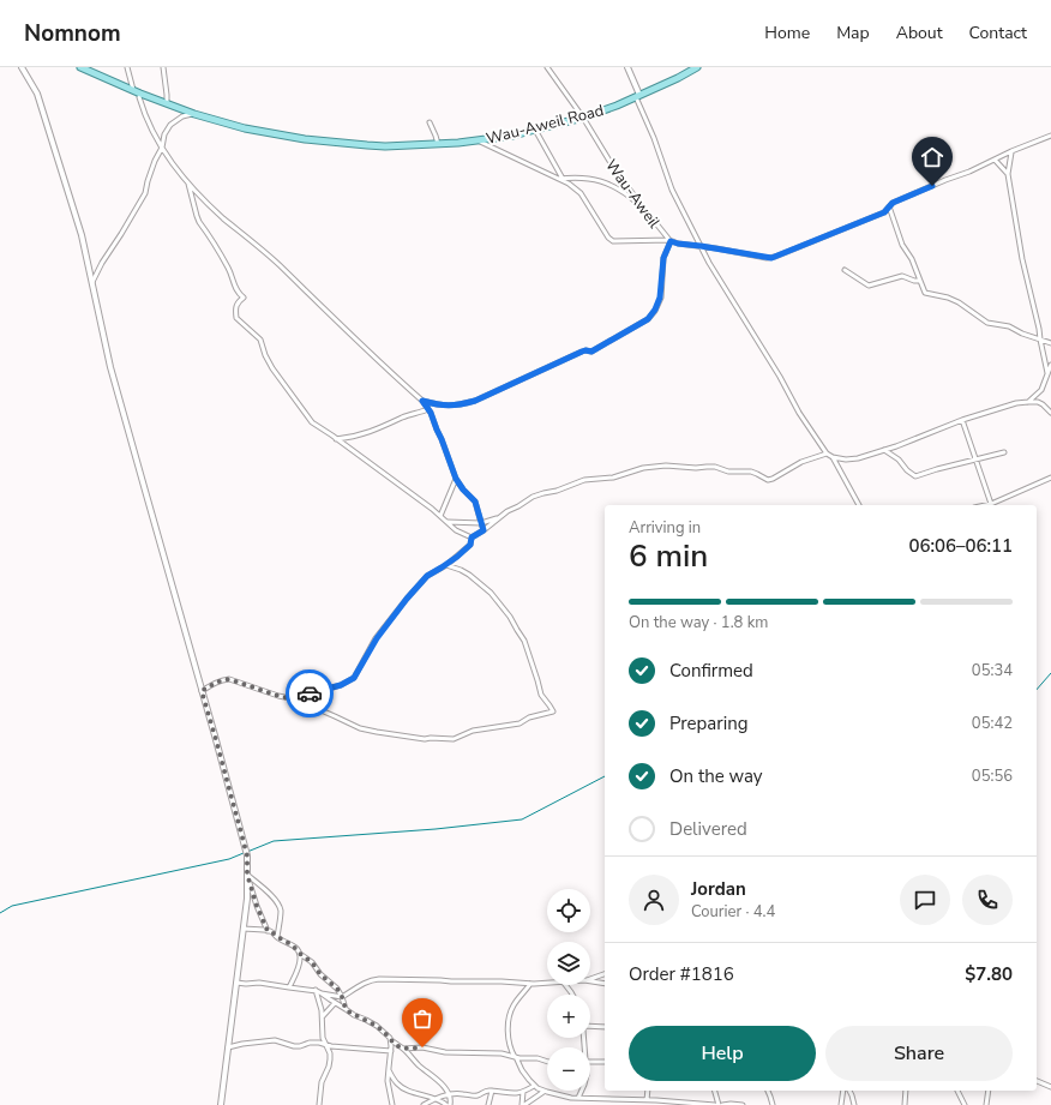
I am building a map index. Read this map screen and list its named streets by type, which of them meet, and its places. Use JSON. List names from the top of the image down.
{
  "streets": {
    "main road": ["Wau-Aweil Road"],
    "street": ["Wau-Aweil"]
  },
  "crossings": [
    ["Wau-Aweil Road", "Wau-Aweil"]
  ],
  "page": {
    "header": "Nomnom",
    "nav": [
      "Home",
      "Map",
      "About",
      "Contact"
    ],
    "heading": ["6 min", "Arriving in", "06:06–06:11"],
    "panel": [
      "Jordan",
      "Courier · 4.4",
      "Order #1816",
      "$7.80"
    ],
    "bar": "On the way · 1.8 km",
    "list": [
      ["Confirmed", "05:34"],
      ["Preparing", "05:42"],
      ["On the way", "05:56"],
      "Delivered"
    ],
    "map_buttons": ["+", "−"],
    "buttons": ["Help", "Share"]
  }
}
